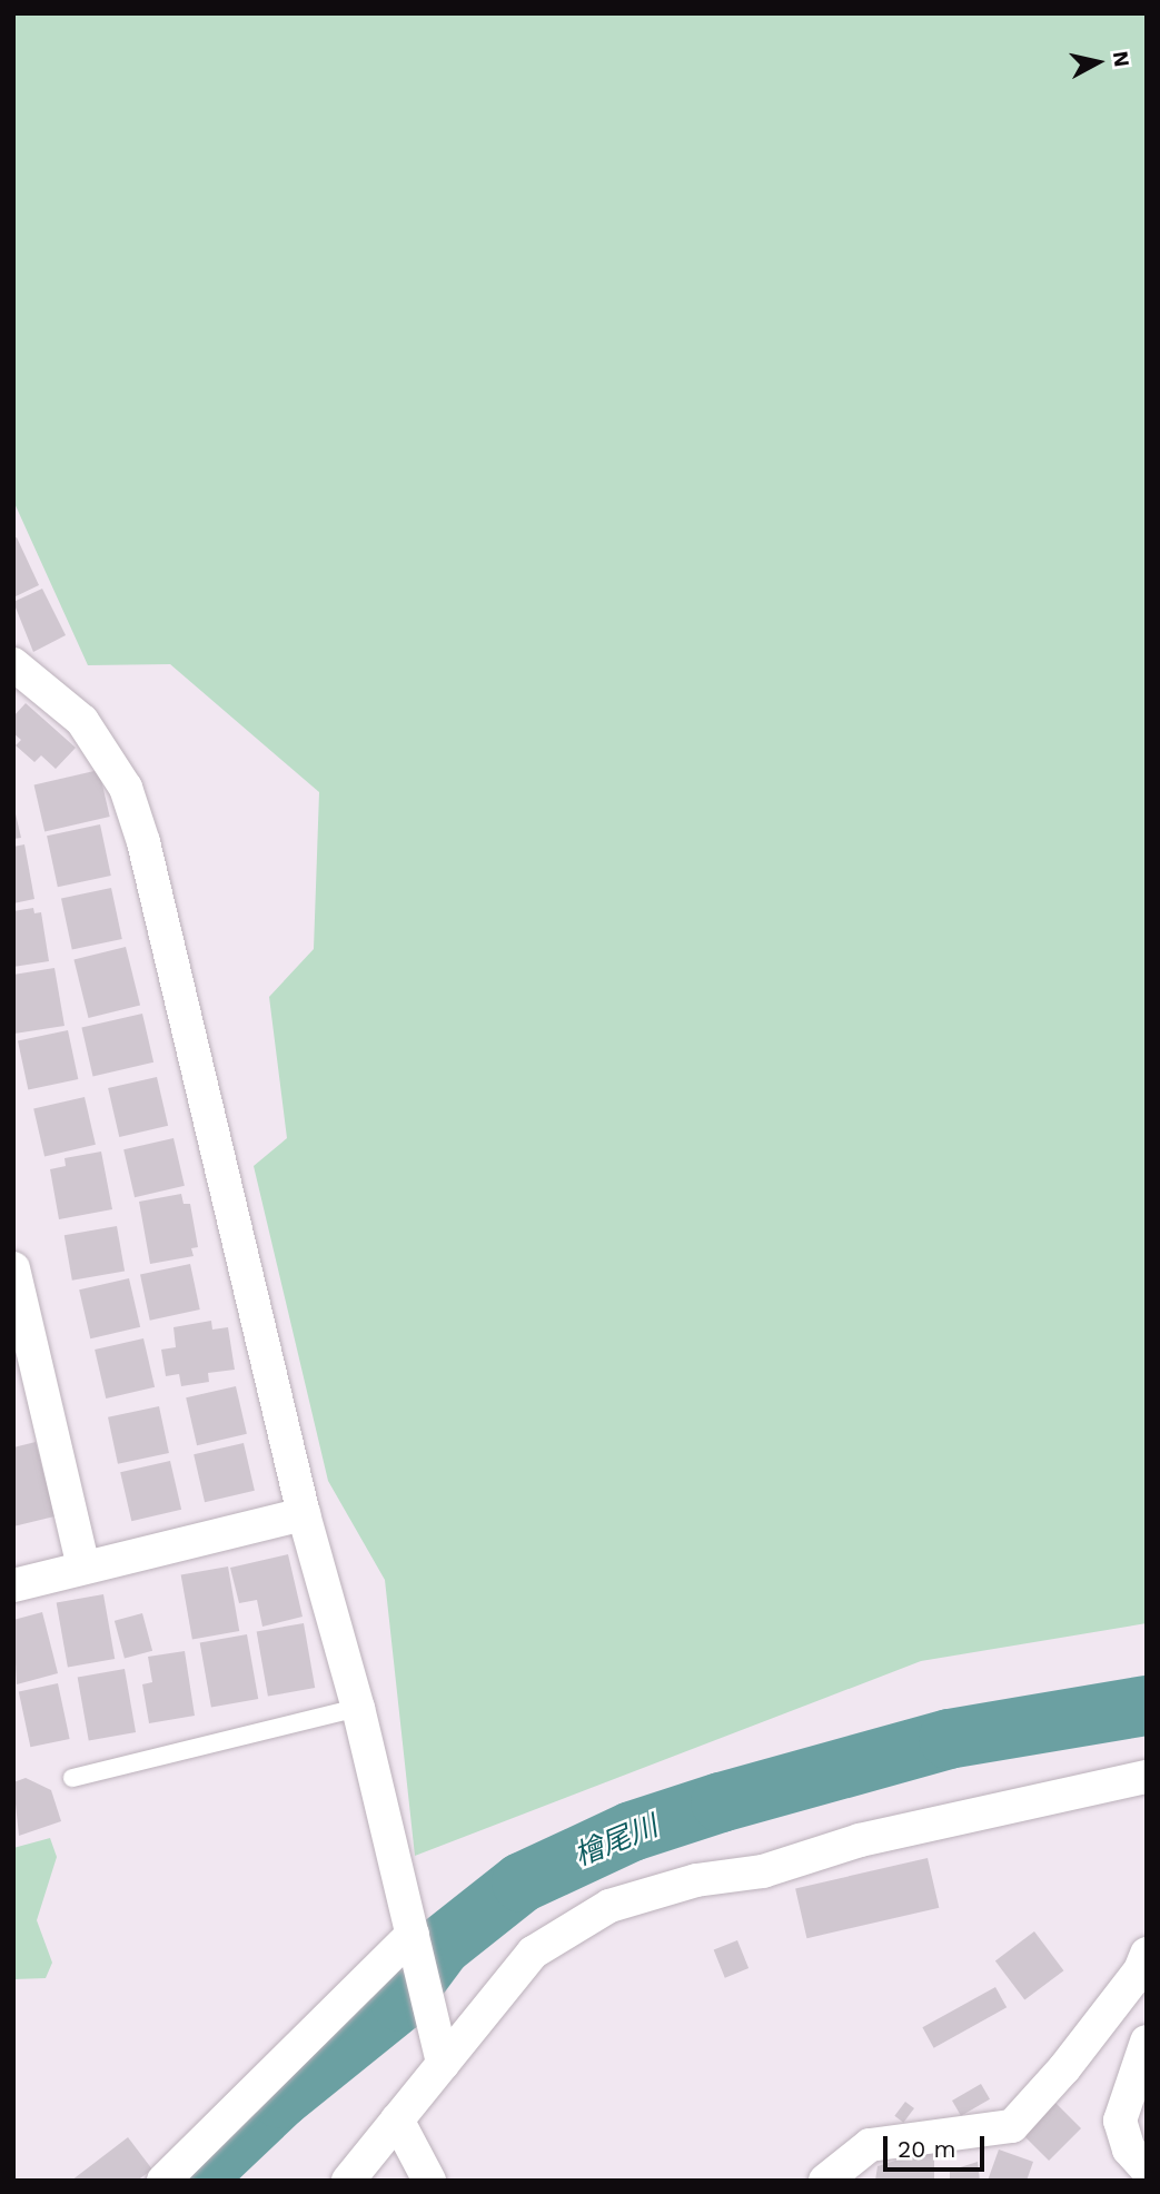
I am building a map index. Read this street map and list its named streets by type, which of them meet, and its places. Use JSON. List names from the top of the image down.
{
  "water": ["檜尾川"],
  "scale_bar": "20 m",
  "north": "right"
}
